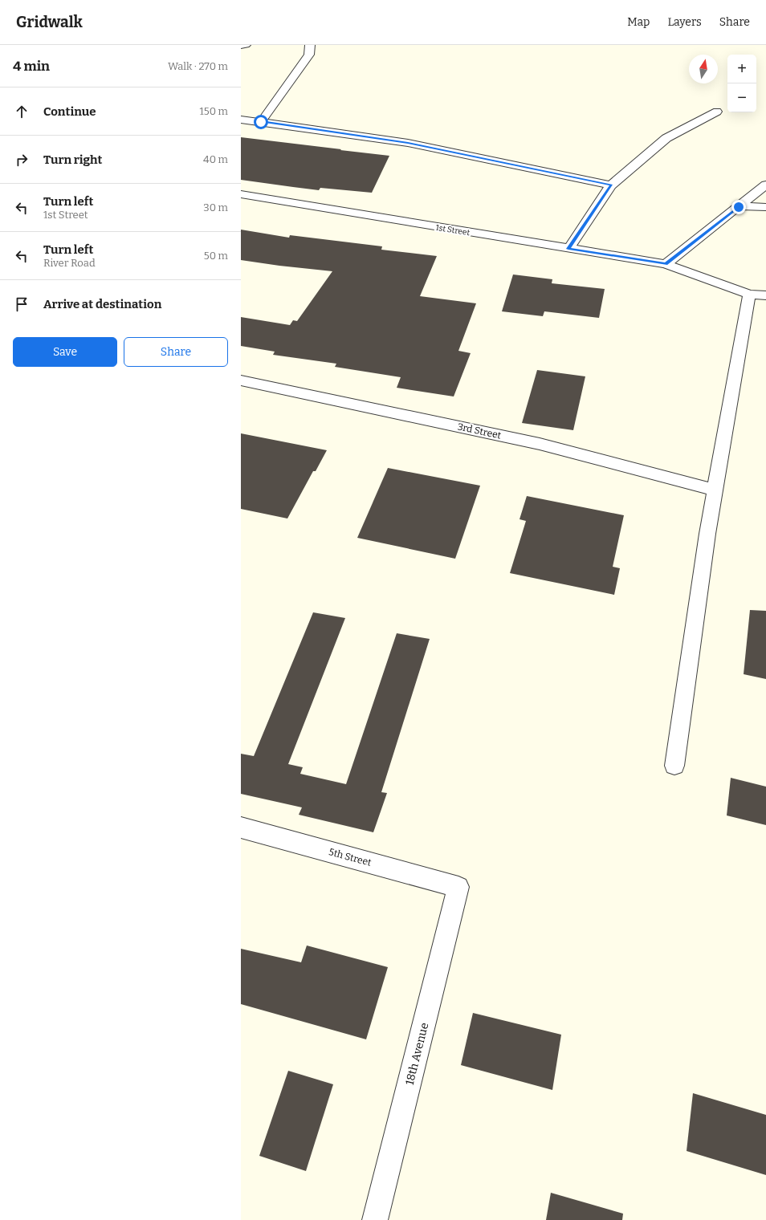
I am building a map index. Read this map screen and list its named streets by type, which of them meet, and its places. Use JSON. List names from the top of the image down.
{
  "streets": {
    "street": [
      "1st Street",
      "3rd Street",
      "5th Street",
      "18th Avenue"
    ]
  },
  "crossings": [
    ["5th Street", "18th Avenue"]
  ],
  "north": "top",
  "page": {
    "header": "Gridwalk",
    "nav": ["Map", "Layers", "Share"],
    "heading": ["4 min", "Walk · 270 m"],
    "map_buttons": ["+", "−"],
    "list": [
      ["Continue", "150 m"],
      ["Turn right", "40 m"],
      ["Turn left", "1st Street", "30 m"],
      ["Turn left", "River Road", "50 m"],
      "Arrive at destination"
    ],
    "buttons": ["Save", "Share"]
  }
}
